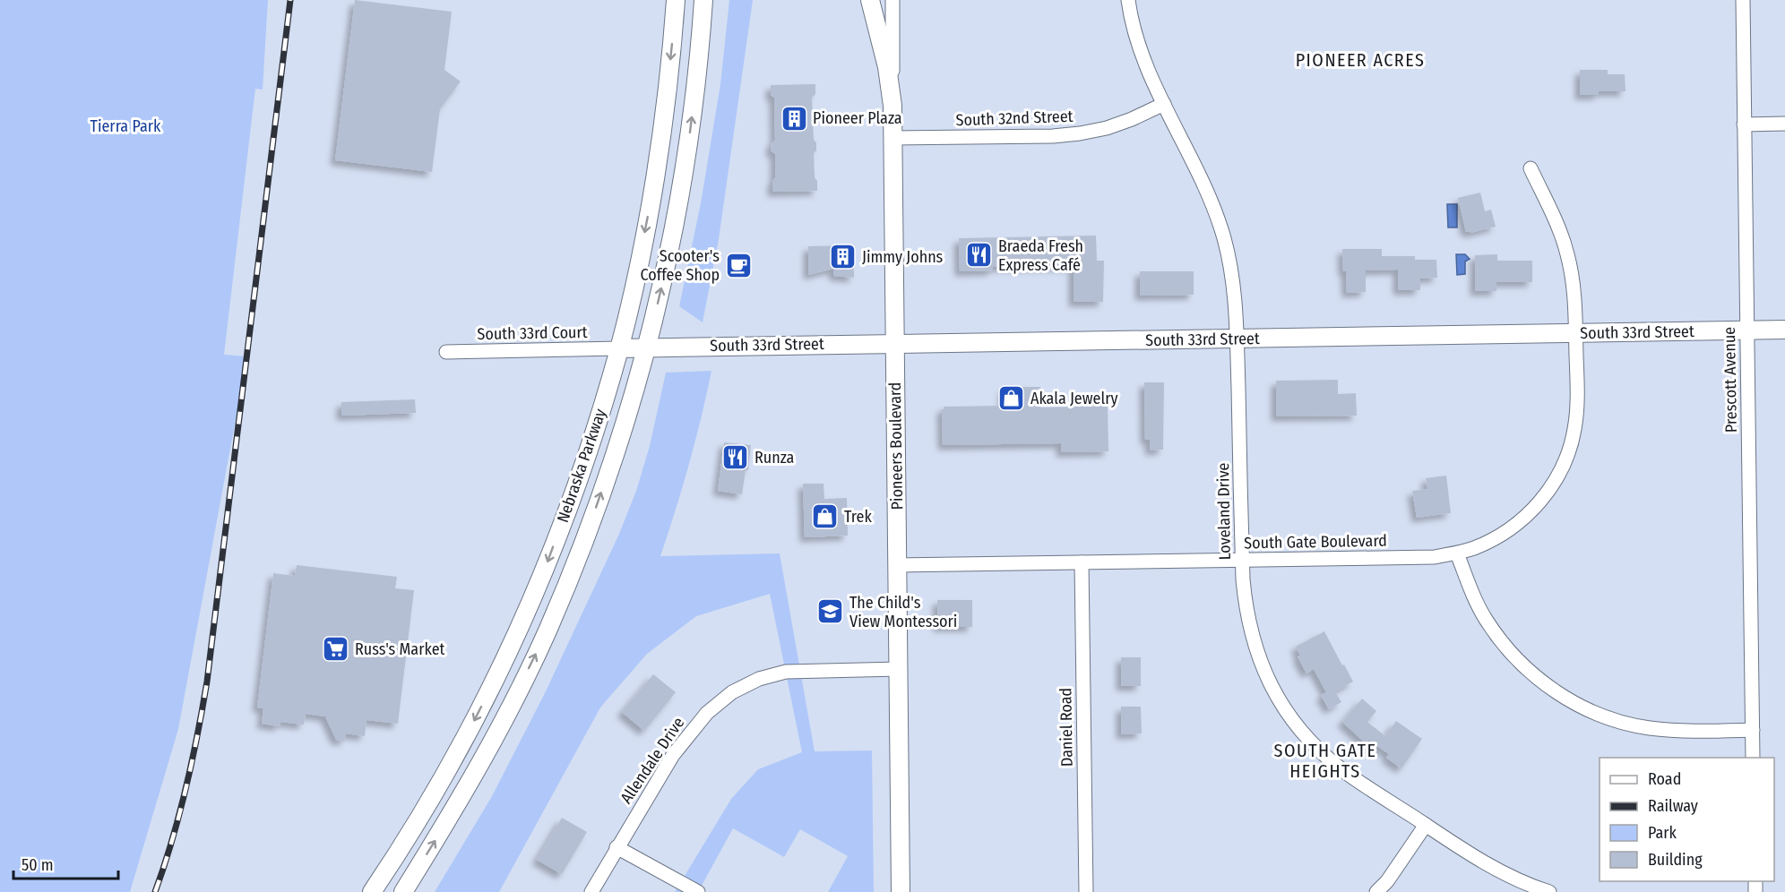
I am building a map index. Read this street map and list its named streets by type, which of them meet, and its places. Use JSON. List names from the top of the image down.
{
  "streets": {
    "main road": ["South 33rd Street", "Pioneers Boulevard", "Nebraska Parkway"],
    "street": [
      "South 32nd Street",
      "South 33rd Court",
      "Prescott Avenue",
      "Loveland Drive",
      "South Gate Boulevard",
      "Daniel Road",
      "Allendale Drive"
    ]
  },
  "crossings": [
    ["South 32nd Street", "Pioneers Boulevard"],
    ["South 32nd Street", "Loveland Drive"],
    ["South 33rd Street", "South 33rd Court"],
    ["South 33rd Street", "Prescott Avenue"],
    ["South 33rd Street", "Pioneers Boulevard"],
    ["South 33rd Street", "Nebraska Parkway"],
    ["South 33rd Street", "Loveland Drive"],
    ["South 33rd Street", "South Gate Boulevard"],
    ["South 33rd Court", "Nebraska Parkway"],
    ["Pioneers Boulevard", "South Gate Boulevard"],
    ["Pioneers Boulevard", "Allendale Drive"],
    ["Loveland Drive", "South Gate Boulevard"],
    ["South Gate Boulevard", "Daniel Road"]
  ],
  "districts": ["PIONEER ACRES", "SOUTH GATE HEIGHTS"],
  "parks": ["Tierra Park"],
  "places": {
    "building": ["Pioneer Plaza", "Jimmy Johns"],
    "restaurant": ["Braeda Fresh Express Café", "Runza"],
    "cafe": ["Scooter's Coffee Shop"],
    "shop": ["Akala Jewelry", "Trek"],
    "school or university": ["The Child's View Montessori"],
    "supermarket": ["Russ's Market"]
  },
  "legend": [
    "Road",
    "Railway",
    "Park",
    "Building"
  ],
  "scale_bar": "50 m"
}
